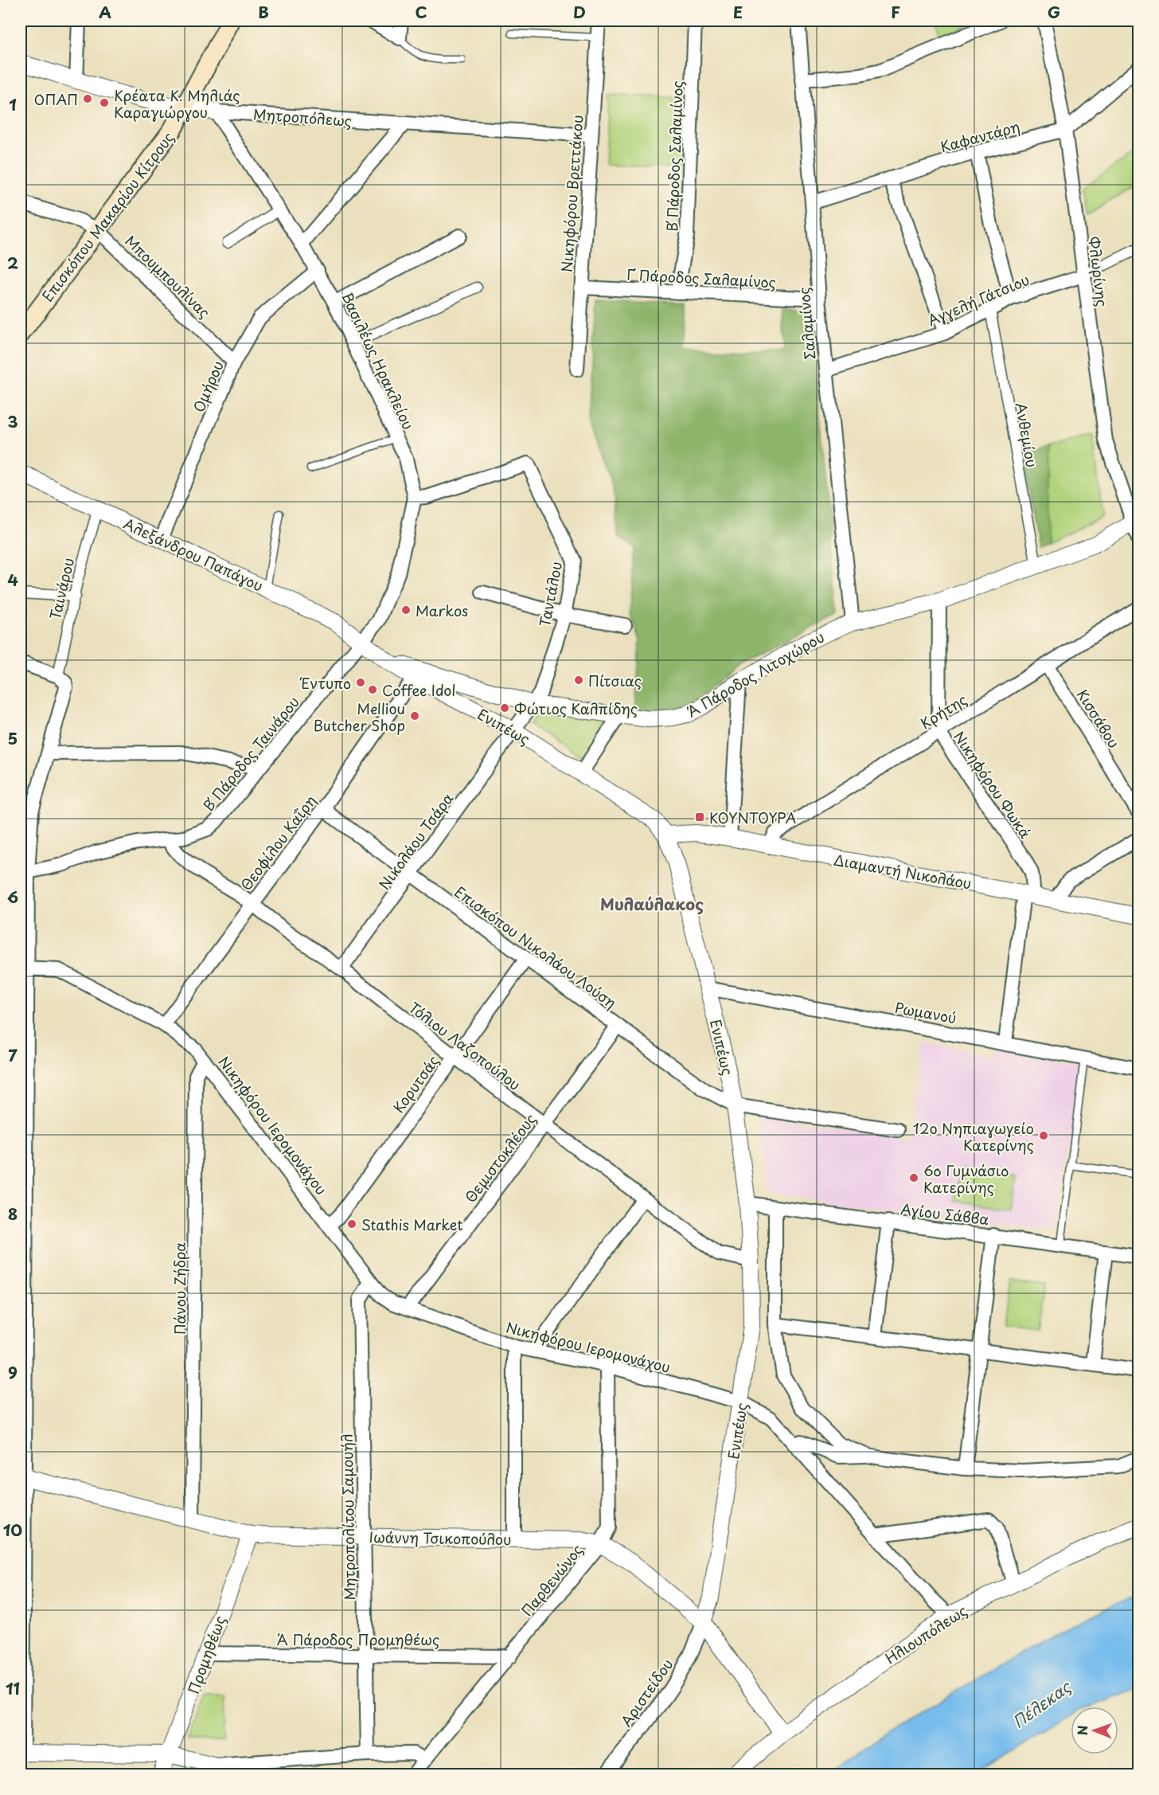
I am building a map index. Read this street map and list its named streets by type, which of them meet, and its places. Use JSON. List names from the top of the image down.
{
  "streets": {
    "main road": ["Επισκόπου Μακαρίου Κίτρους"],
    "street": [
      "Μητροπόλεως",
      "Καφαντάρη",
      "Β΄ Πάροδος Σαλαμίνος",
      "Νικηφόρου Βρεττάκου",
      "Φλωρίνης",
      "Μπουμπουλίνας",
      "Γ΄ Πάροδος Σαλαμίνος",
      "Αγγελή Γάτσιου",
      "Σαλαμίνος",
      "Βασιλέως Ηρακλείου",
      "Ομήρου",
      "Ανθεμίου",
      "Αλεξάνδρου Παπάγου",
      "Ταινάρου",
      "Ταντάλου",
      "Α΄ Πάροδος Λιτοχώρου",
      "Κρήτης",
      "Κισσάβου",
      "Ενιπέως",
      "Β΄ Πάροδος Ταινάρου",
      "Νικηφόρου Φωκά",
      "Νικολάου Τσάρα",
      "Θεοφίλου Καΐρη",
      "Διαμαντή Νικολάου",
      "Επισκόπου Νικολάου Λούση",
      "Ρωμανού",
      "Τόλιου Λαζοπούλου",
      "Κορυτσάς",
      "Νικηφόρου Ιερομονάχου",
      "Θεμιστοκλέους",
      "Αγίου Σάββα",
      "Πάνου Ζήδρα",
      "Μητροπολίτου Σαμουήλ",
      "Ιωάννη Τσικοπούλου",
      "Παρθενώνος",
      "Ηλιουπόλεως",
      "Α΄ Πάροδος Προμηθέως",
      "Προμηθέως",
      "Αριστείδου"
    ]
  },
  "crossings": [
    ["Μητροπόλεως", "Νικηφόρου Βρεττάκου"],
    ["Μητροπόλεως", "Επισκόπου Μακαρίου Κίτρους"],
    ["Μητροπόλεως", "Βασιλέως Ηρακλείου"],
    ["Καφαντάρη", "Φλωρίνης"],
    ["Καφαντάρη", "Σαλαμίνος"],
    ["Β΄ Πάροδος Σαλαμίνος", "Γ΄ Πάροδος Σαλαμίνος"],
    ["Νικηφόρου Βρεττάκου", "Γ΄ Πάροδος Σαλαμίνος"],
    ["Επισκόπου Μακαρίου Κίτρους", "Μπουμπουλίνας"],
    ["Φλωρίνης", "Αγγελή Γάτσιου"],
    ["Φλωρίνης", "Α΄ Πάροδος Λιτοχώρου"],
    ["Μπουμπουλίνας", "Ομήρου"],
    ["Γ΄ Πάροδος Σαλαμίνος", "Σαλαμίνος"],
    ["Αγγελή Γάτσιου", "Σαλαμίνος"],
    ["Αγγελή Γάτσιου", "Ανθεμίου"],
    ["Σαλαμίνος", "Α΄ Πάροδος Λιτοχώρου"],
    ["Βασιλέως Ηρακλείου", "Ομήρου"],
    ["Βασιλέως Ηρακλείου", "Αλεξάνδρου Παπάγου"],
    ["Βασιλέως Ηρακλείου", "Ταντάλου"],
    ["Βασιλέως Ηρακλείου", "Ενιπέως"],
    ["Βασιλέως Ηρακλείου", "Β΄ Πάροδος Ταινάρου"],
    ["Ομήρου", "Αλεξάνδρου Παπάγου"],
    ["Ανθεμίου", "Α΄ Πάροδος Λιτοχώρου"],
    ["Αλεξάνδρου Παπάγου", "Ταινάρου"],
    ["Αλεξάνδρου Παπάγου", "Ενιπέως"],
    ["Αλεξάνδρου Παπάγου", "Β΄ Πάροδος Ταινάρου"],
    ["Ταινάρου", "Β΄ Πάροδος Ταινάρου"],
    ["Ταινάρου", "Νικηφόρου Ιερομονάχου"],
    ["Ταινάρου", "Ιωάννη Τσικοπούλου"],
    ["Ταντάλου", "Α΄ Πάροδος Λιτοχώρου"],
    ["Ταντάλου", "Ενιπέως"],
    ["Ταντάλου", "Νικολάου Τσάρα"],
    ["Α΄ Πάροδος Λιτοχώρου", "Ενιπέως"],
    ["Α΄ Πάροδος Λιτοχώρου", "Νικηφόρου Φωκά"],
    ["Κρήτης", "Κισσάβου"],
    ["Κρήτης", "Νικηφόρου Φωκά"],
    ["Κρήτης", "Διαμαντή Νικολάου"],
    ["Ενιπέως", "Β΄ Πάροδος Ταινάρου"],
    ["Ενιπέως", "Νικολάου Τσάρα"],
    ["Ενιπέως", "Θεοφίλου Καΐρη"],
    ["Ενιπέως", "Διαμαντή Νικολάου"],
    ["Ενιπέως", "Επισκόπου Νικολάου Λούση"],
    ["Ενιπέως", "Ρωμανού"],
    ["Ενιπέως", "Τόλιου Λαζοπούλου"],
    ["Ενιπέως", "Νικηφόρου Ιερομονάχου"],
    ["Ενιπέως", "Αγίου Σάββα"],
    ["Ενιπέως", "Ιωάννη Τσικοπούλου"],
    ["Ενιπέως", "Αριστείδου"],
    ["Β΄ Πάροδος Ταινάρου", "Τόλιου Λαζοπούλου"],
    ["Νικηφόρου Φωκά", "Διαμαντή Νικολάου"],
    ["Νικηφόρου Φωκά", "Ρωμανού"],
    ["Νικολάου Τσάρα", "Επισκόπου Νικολάου Λούση"],
    ["Νικολάου Τσάρα", "Τόλιου Λαζοπούλου"],
    ["Θεοφίλου Καΐρη", "Επισκόπου Νικολάου Λούση"],
    ["Θεοφίλου Καΐρη", "Τόλιου Λαζοπούλου"],
    ["Θεοφίλου Καΐρη", "Νικηφόρου Ιερομονάχου"],
    ["Επισκόπου Νικολάου Λούση", "Κορυτσάς"],
    ["Επισκόπου Νικολάου Λούση", "Θεμιστοκλέους"],
    ["Τόλιου Λαζοπούλου", "Κορυτσάς"],
    ["Τόλιου Λαζοπούλου", "Θεμιστοκλέους"],
    ["Κορυτσάς", "Νικηφόρου Ιερομονάχου"],
    ["Νικηφόρου Ιερομονάχου", "Θεμιστοκλέους"],
    ["Νικηφόρου Ιερομονάχου", "Πάνου Ζήδρα"],
    ["Νικηφόρου Ιερομονάχου", "Μητροπολίτου Σαμουήλ"],
    ["Νικηφόρου Ιερομονάχου", "Παρθενώνος"],
    ["Νικηφόρου Ιερομονάχου", "Ηλιουπόλεως"],
    ["Πάνου Ζήδρα", "Ιωάννη Τσικοπούλου"],
    ["Μητροπολίτου Σαμουήλ", "Ιωάννη Τσικοπούλου"],
    ["Μητροπολίτου Σαμουήλ", "Α΄ Πάροδος Προμηθέως"],
    ["Ιωάννη Τσικοπούλου", "Παρθενώνος"],
    ["Ιωάννη Τσικοπούλου", "Ηλιουπόλεως"],
    ["Ιωάννη Τσικοπούλου", "Προμηθέως"],
    ["Ιωάννη Τσικοπούλου", "Αριστείδου"],
    ["Παρθενώνος", "Α΄ Πάροδος Προμηθέως"],
    ["Α΄ Πάροδος Προμηθέως", "Προμηθέως"]
  ],
  "districts": ["Μυλαύλακος"],
  "water": ["Πέλεκας"],
  "places": {
    "other": [
      "ΟΠΑΠ",
      "Κρέατα Κ. Μηλιάς Καραγιώργου",
      "Markos",
      "Πίτσιας",
      "Έντυπο",
      "Coffee Idol",
      "Φώτιος Καλπίδης",
      "Melliou Butcher Shop",
      "12ο Νηπιαγωγείο Κατερίνης",
      "6ο Γυμνάσιο Κατερίνης",
      "Stathis Market"
    ],
    "transit": ["ΚΟΥΝΤΟΥΡΑ"]
  },
  "north": "left",
  "grid": {
    "columns": [
      "A",
      "B",
      "C",
      "D",
      "E",
      "F",
      "G"
    ],
    "rows": [
      "1",
      "2",
      "3",
      "4",
      "5",
      "6",
      "7",
      "8",
      "9",
      "10",
      "11"
    ]
  }
}
